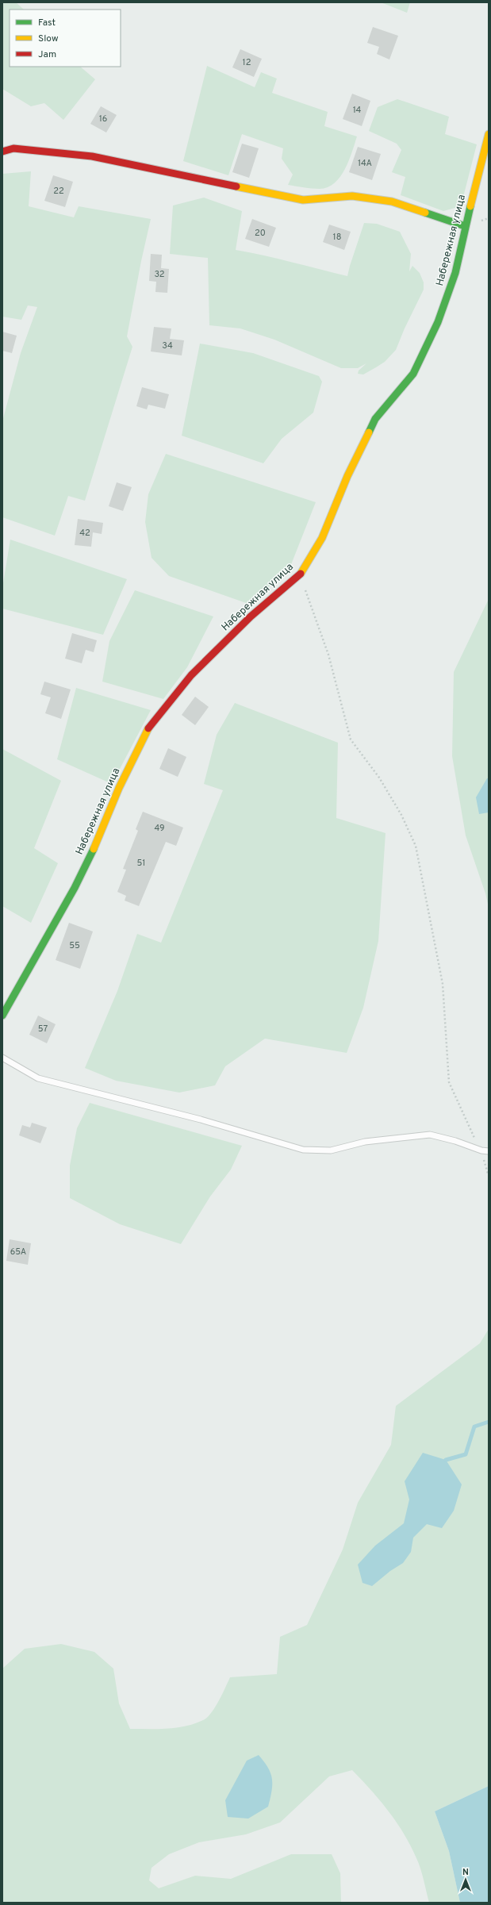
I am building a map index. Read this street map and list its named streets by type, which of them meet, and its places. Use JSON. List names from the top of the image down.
{
  "streets": {
    "street": ["Набережная улица"]
  },
  "house_numbers": [
    "12",
    "14",
    "16",
    "14А",
    "22",
    "20",
    "18",
    "32",
    "34",
    "42",
    "49",
    "51",
    "55",
    "57",
    "65А"
  ],
  "legend": ["Fast", "Slow", "Jam"],
  "north": "top"
}
